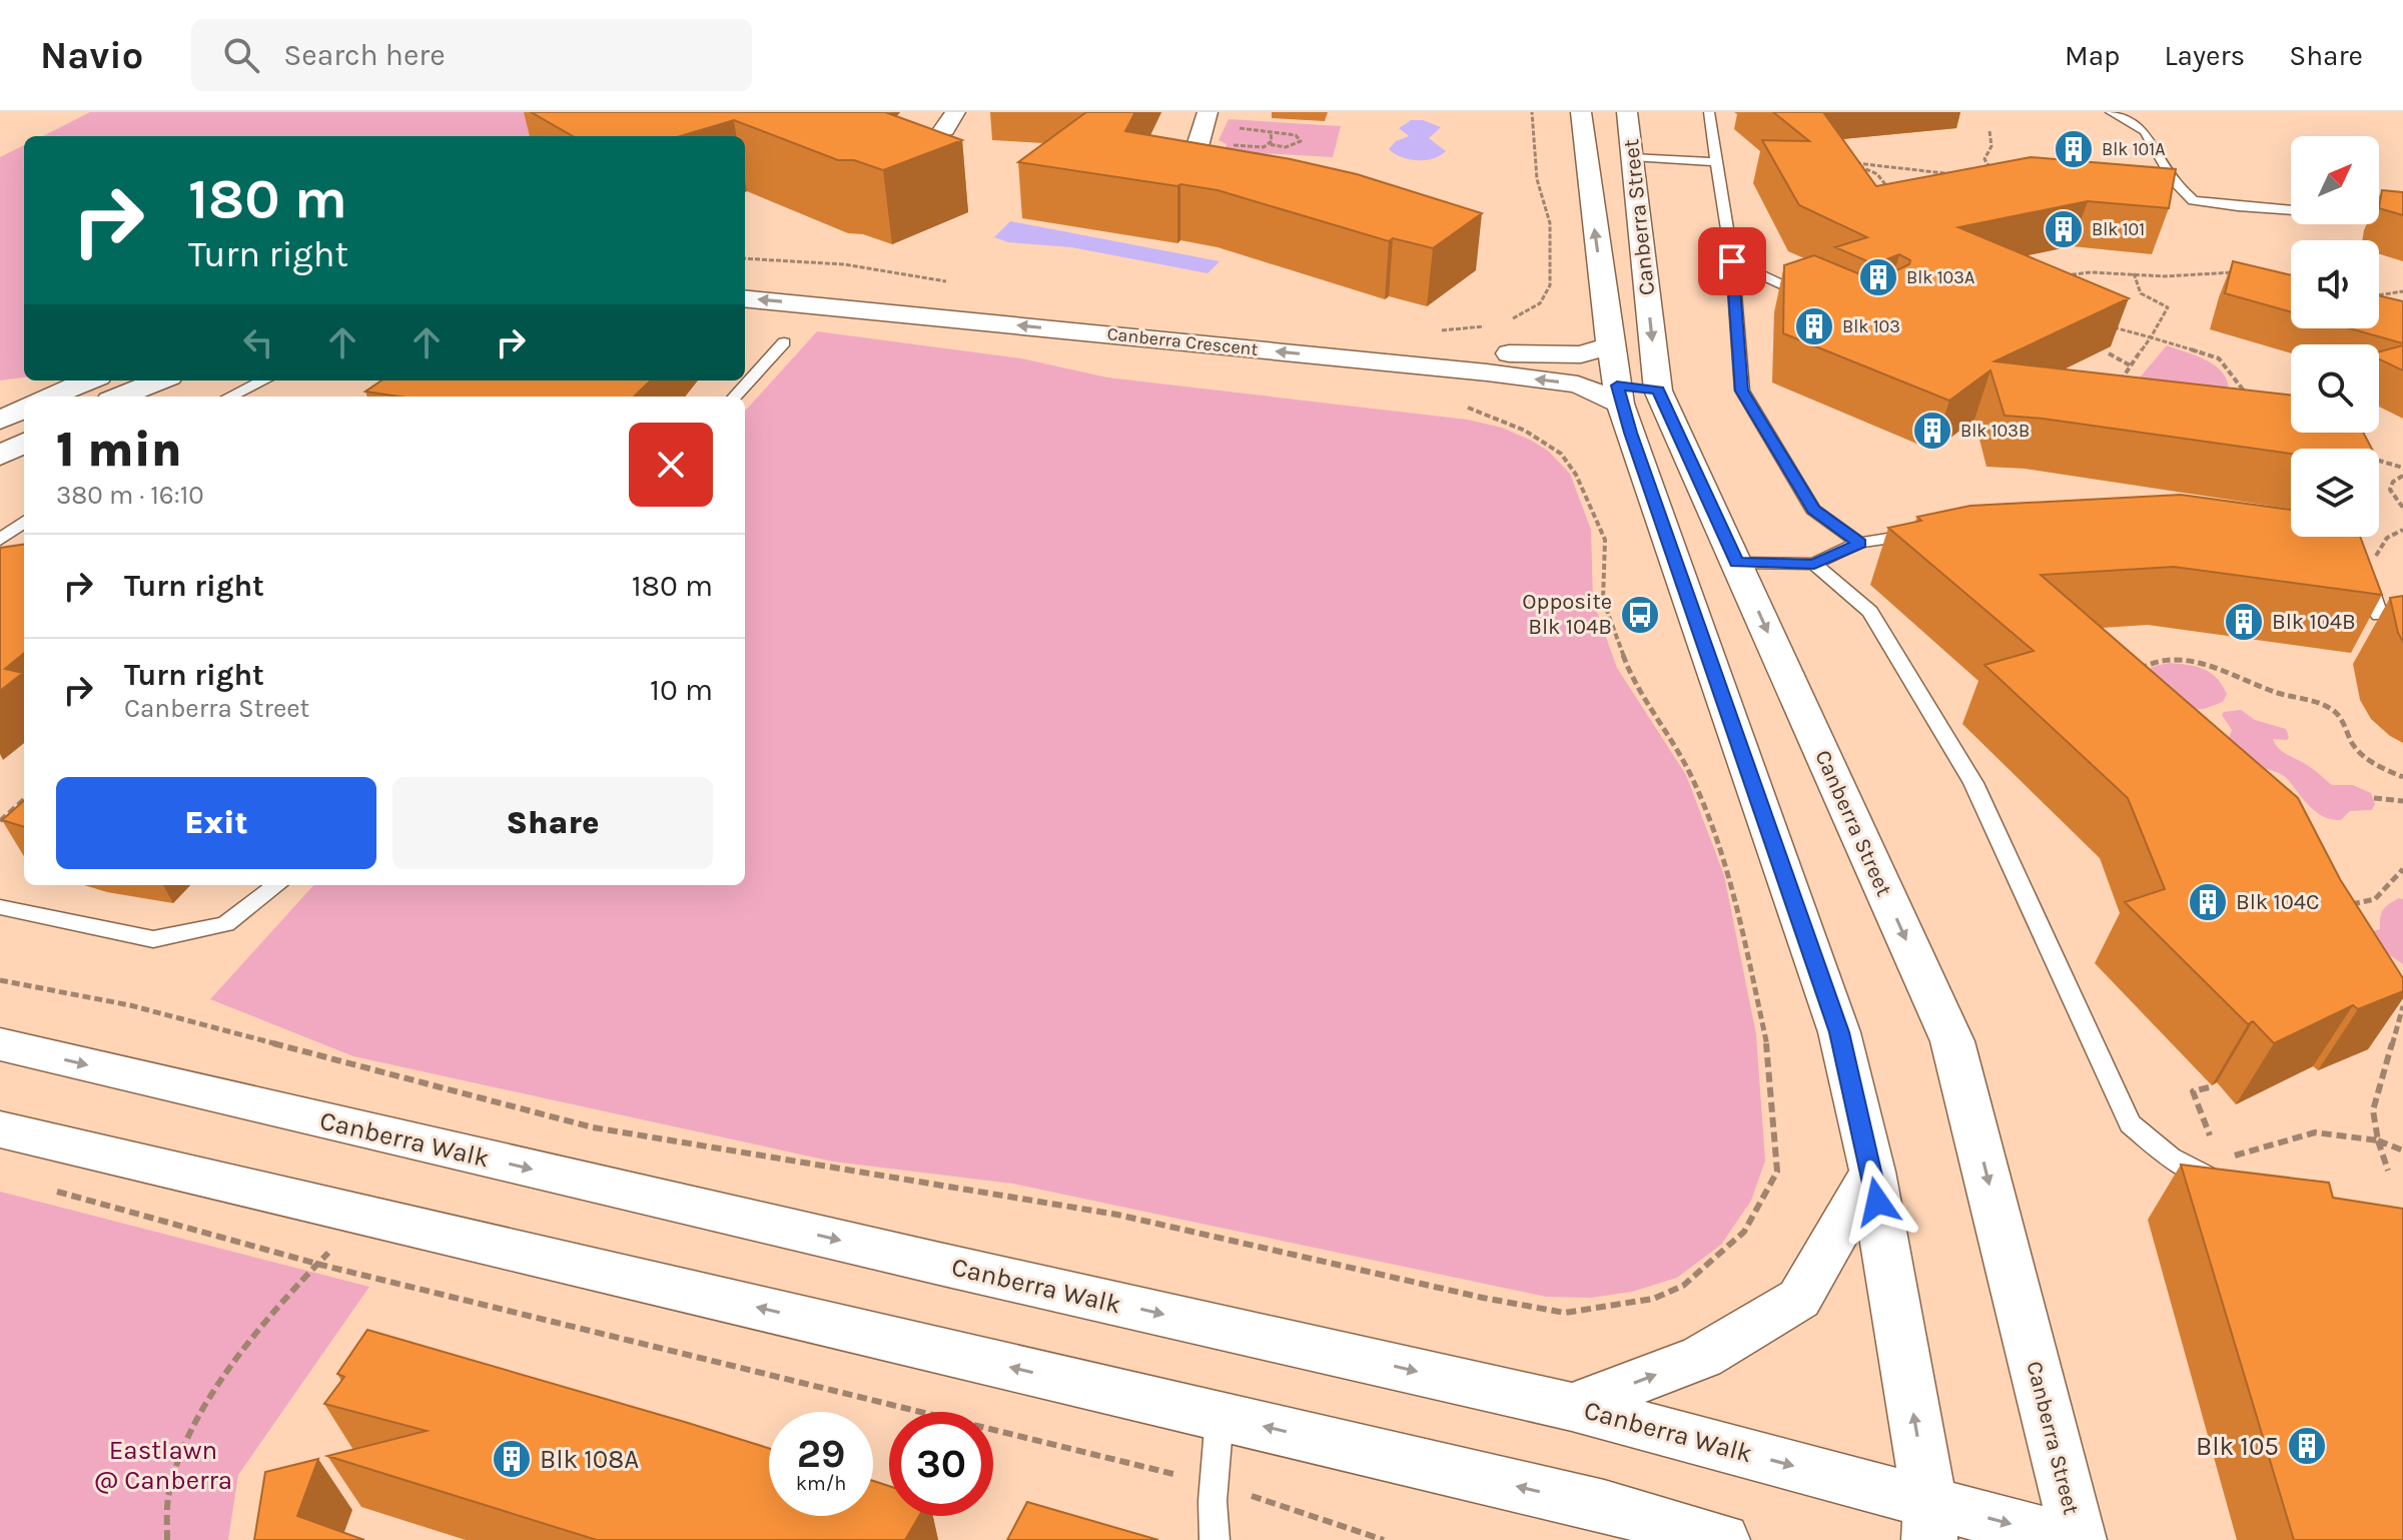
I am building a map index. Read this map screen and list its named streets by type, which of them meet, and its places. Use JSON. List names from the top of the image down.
{
  "streets": {
    "street": ["Canberra Street", "Canberra Crescent", "Canberra Walk"]
  },
  "crossings": [
    ["Canberra Street", "Canberra Crescent"],
    ["Canberra Street", "Canberra Walk"]
  ],
  "parks": ["Eastlawn @ Canberra"],
  "places": {
    "building": [
      "Blk 101A",
      "Blk 101",
      "Blk 103A",
      "Blk 103",
      "Blk 103B",
      "Blk 104B",
      "Blk 104C",
      "Blk 105",
      "Blk 108A"
    ],
    "bus stop": ["Opposite Blk 104B"]
  },
  "north": "top right",
  "page": {
    "header": "Navio",
    "search": "Search here",
    "nav": ["Map", "Layers", "Share"],
    "turn": ["180 m", "Turn right"],
    "heading": ["1 min", "380 m · 16:10"],
    "list": [
      {
        "name": "Turn right",
        "value": "180 m"
      },
      {
        "name": "Turn right",
        "note": "Canberra Street",
        "value": "10 m"
      }
    ],
    "buttons": ["Exit", "Share"],
    "speed": "29 km/h",
    "limit": "30"
  }
}
